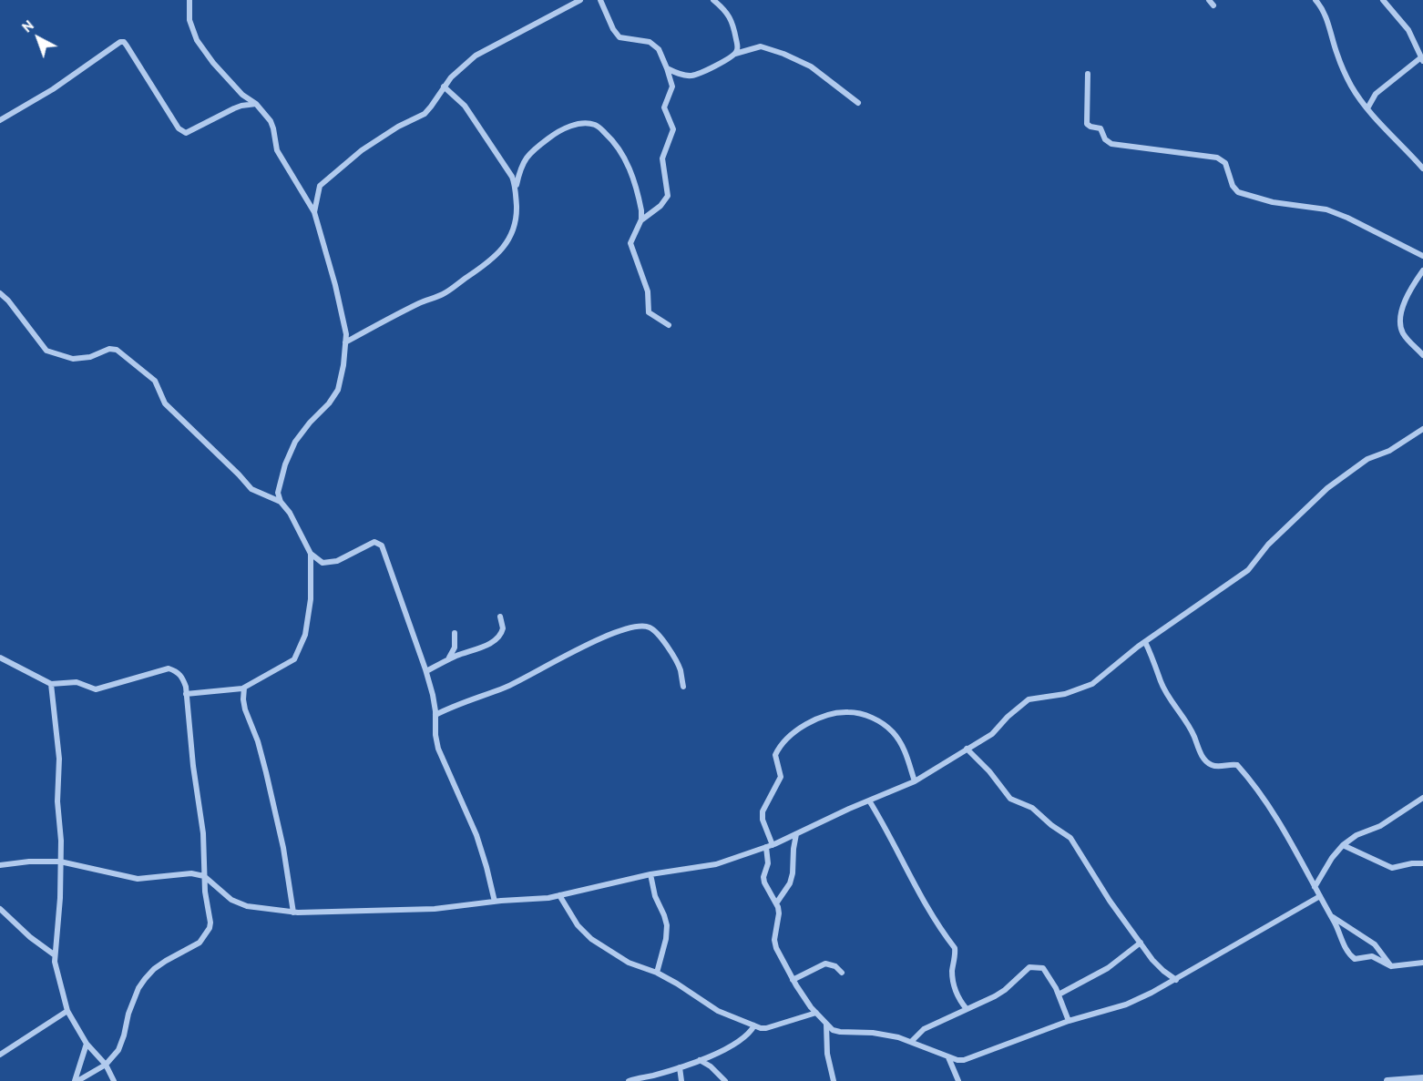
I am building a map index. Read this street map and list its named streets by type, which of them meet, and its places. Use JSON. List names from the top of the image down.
{
  "north": "top left"
}
